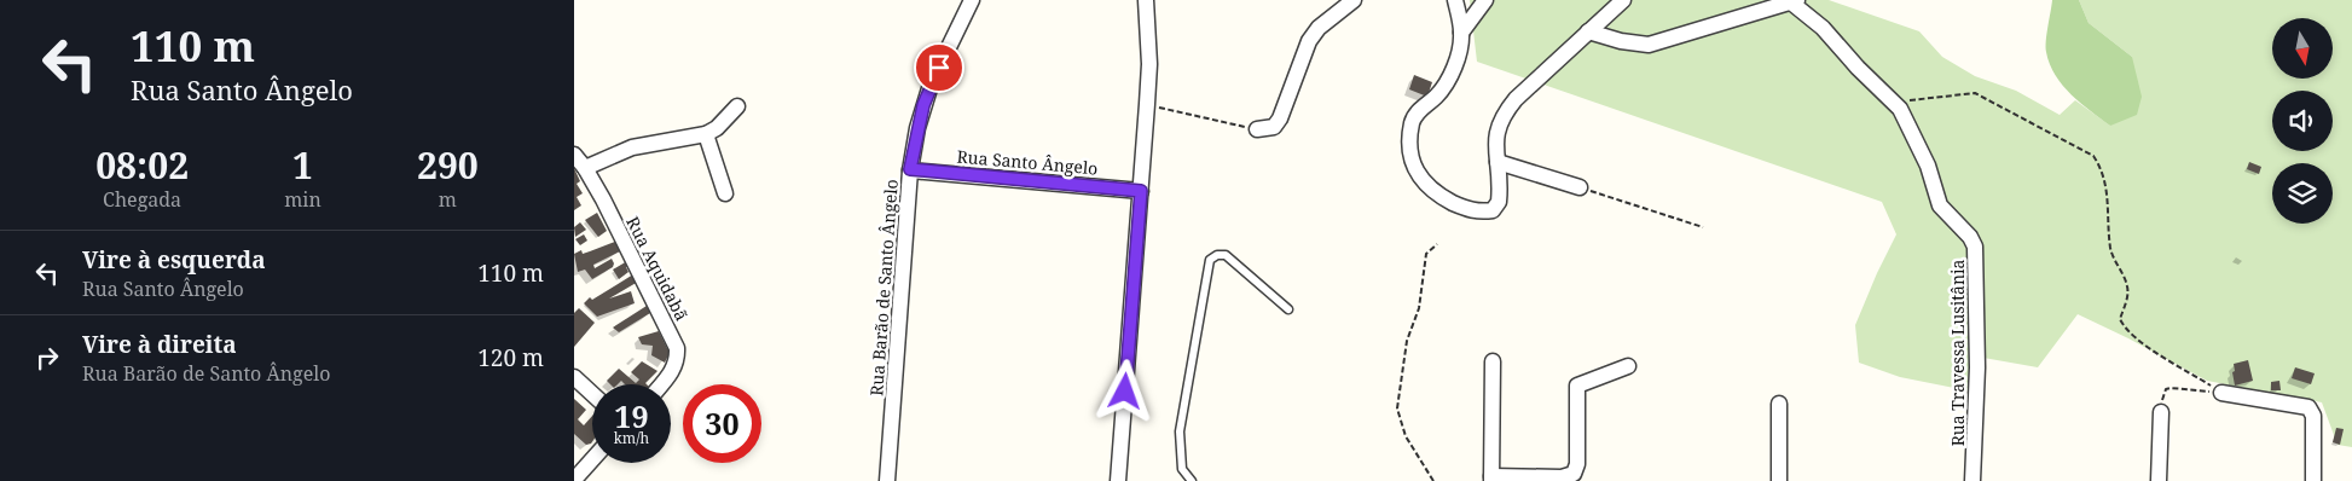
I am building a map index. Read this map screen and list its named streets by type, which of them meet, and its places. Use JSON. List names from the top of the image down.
{
  "streets": {
    "street": [
      "Rua Santo Ângelo",
      "Rua Aquidabã",
      "Rua Barão de Santo Ângelo",
      "Rua Travessa Lusitânia"
    ]
  },
  "crossings": [
    ["Rua Santo Ângelo", "Rua Barão de Santo Ângelo"]
  ],
  "north": "bottom",
  "page": {
    "turn": ["110 m", "Rua Santo Ângelo"],
    "eta": [
      "08:02",
      "Chegada",
      "1",
      "min",
      "290",
      "m"
    ],
    "list": [
      {
        "name": "Vire à esquerda",
        "note": "Rua Santo Ângelo",
        "value": "110 m"
      },
      {
        "name": "Vire à direita",
        "note": "Rua Barão de Santo Ângelo",
        "value": "120 m"
      }
    ],
    "speed": "19 km/h",
    "limit": "30"
  }
}
